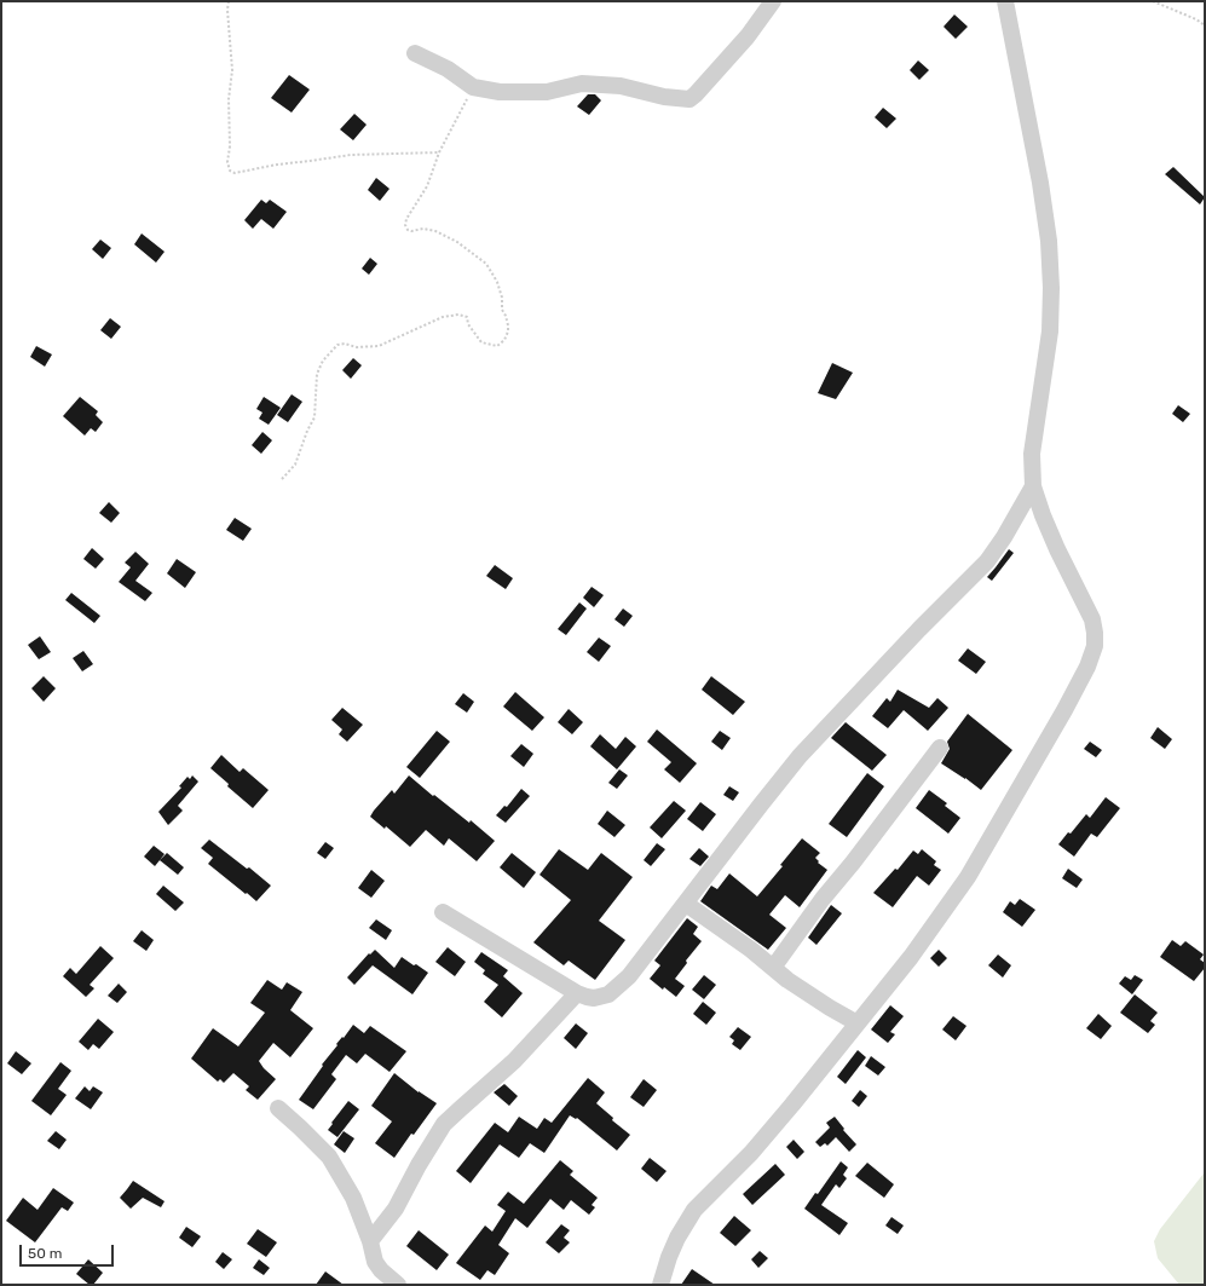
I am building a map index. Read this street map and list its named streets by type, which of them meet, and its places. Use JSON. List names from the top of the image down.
{
  "scale_bar": "50 m"
}
